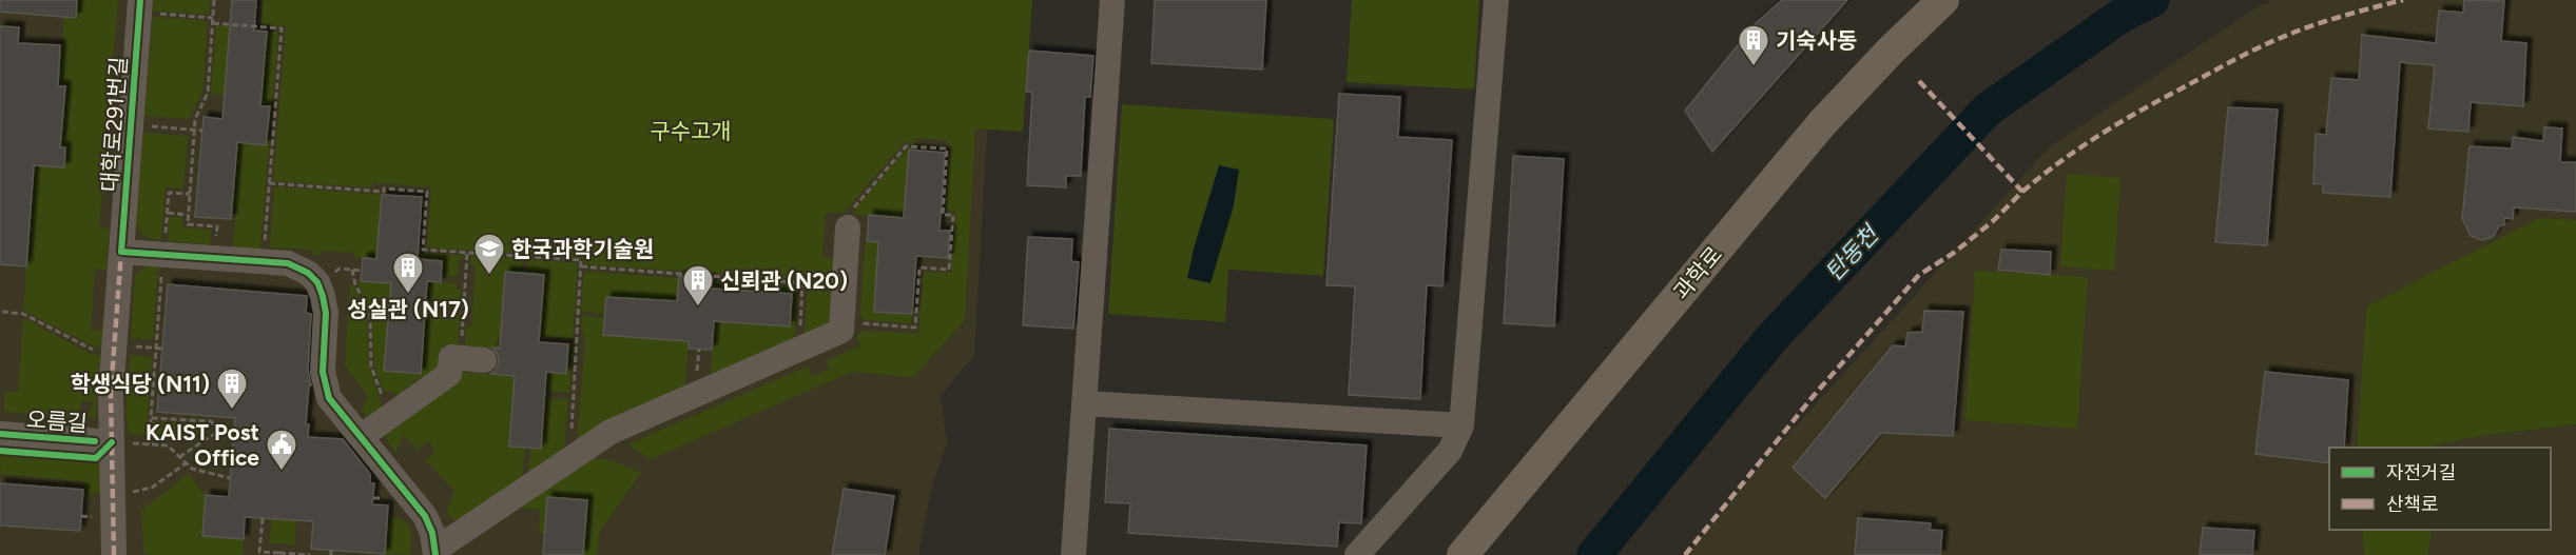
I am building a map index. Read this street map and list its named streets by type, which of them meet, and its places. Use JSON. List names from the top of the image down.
{
  "streets": {
    "main road": ["과학로"],
    "street": ["대학로291번길", "오름길"]
  },
  "crossings": [
    ["대학로291번길", "오름길"]
  ],
  "water": ["탄동천"],
  "parks": ["구수고개"],
  "places": {
    "building": [
      "기숙사동",
      "성실관 (N17)",
      "신뢰관 (N20)",
      "학생식당 (N11)"
    ],
    "school or university": ["한국과학기술원"],
    "public building": ["KAIST Post Office"]
  },
  "legend": ["자전거길", "산책로"]
}
